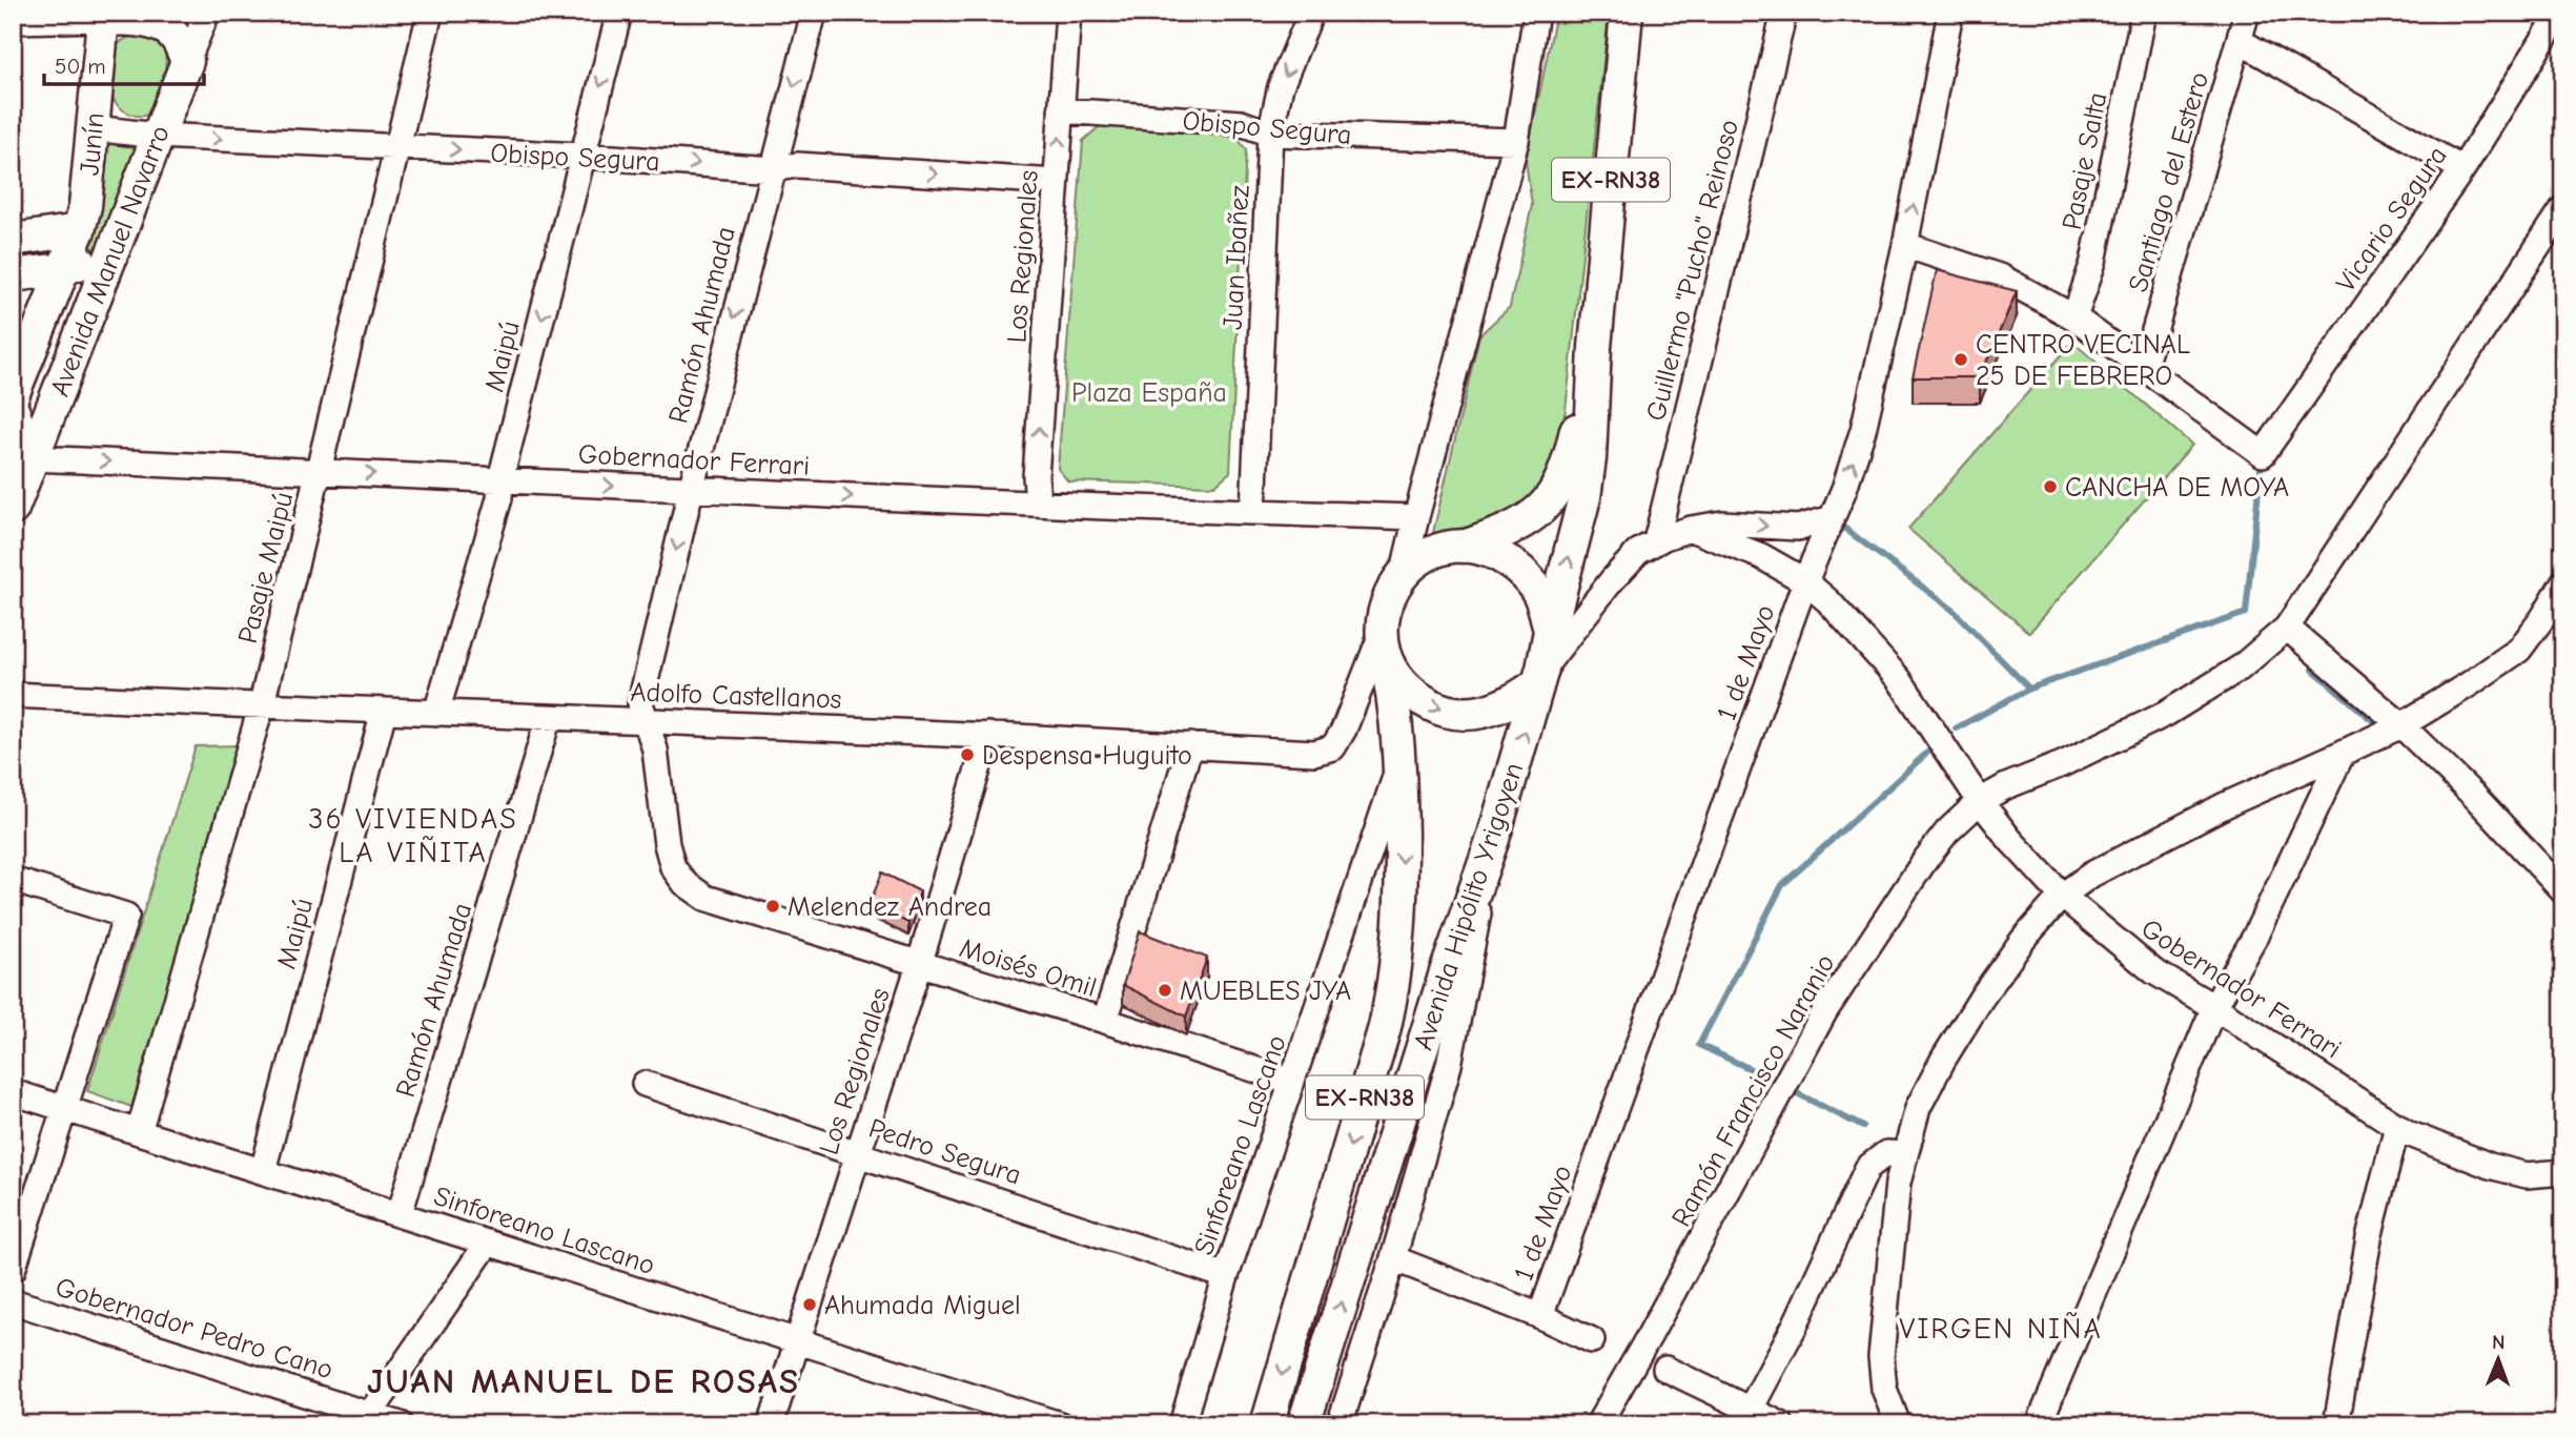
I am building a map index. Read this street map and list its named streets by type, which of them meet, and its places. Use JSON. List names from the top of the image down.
{
  "streets": {
    "main road": [
      "Junín",
      "EX-RN38",
      "Avenida Manuel Navarro",
      "Avenida Hipólito Yrigoyen"
    ],
    "street": [
      "Obispo Segura",
      "Pasaje Salta",
      "Santiago del Estero",
      "Vicario Segura",
      "Los Regionales",
      "Juan Ibañez",
      "Guillermo \"Pucho\" Reinoso",
      "Ramón Ahumada",
      "Maipú",
      "Gobernador Ferrari",
      "Pasaje Maipú",
      "1 de Mayo",
      "Adolfo Castellanos",
      "Moisés Omil",
      "Ramón Francisco Naranio",
      "Sinforeano Lascano",
      "Pedro Segura",
      "Gobernador Pedro Cano"
    ]
  },
  "crossings": [
    ["Obispo Segura", "Junín"],
    ["Obispo Segura", "Los Regionales"],
    ["Obispo Segura", "Juan Ibañez"],
    ["Obispo Segura", "Avenida Manuel Navarro"],
    ["Obispo Segura", "Ramón Ahumada"],
    ["Obispo Segura", "Maipú"],
    ["Obispo Segura", "Pasaje Maipú"],
    ["Junín", "Avenida Manuel Navarro"],
    ["EX-RN38", "Adolfo Castellanos"],
    ["EX-RN38", "Avenida Hipólito Yrigoyen"],
    ["Santiago del Estero", "Vicario Segura"],
    ["Los Regionales", "Gobernador Ferrari"],
    ["Los Regionales", "Adolfo Castellanos"],
    ["Los Regionales", "Moisés Omil"],
    ["Los Regionales", "Sinforeano Lascano"],
    ["Los Regionales", "Pedro Segura"],
    ["Juan Ibañez", "Gobernador Ferrari"],
    ["Avenida Manuel Navarro", "Gobernador Ferrari"],
    ["Ramón Ahumada", "Gobernador Ferrari"],
    ["Ramón Ahumada", "Adolfo Castellanos"],
    ["Ramón Ahumada", "Moisés Omil"],
    ["Ramón Ahumada", "Sinforeano Lascano"],
    ["Maipú", "Gobernador Ferrari"],
    ["Maipú", "Adolfo Castellanos"],
    ["Maipú", "Sinforeano Lascano"],
    ["Gobernador Ferrari", "Pasaje Maipú"],
    ["Gobernador Ferrari", "1 de Mayo"],
    ["Gobernador Ferrari", "Ramón Francisco Naranio"],
    ["Pasaje Maipú", "Adolfo Castellanos"],
    ["Pasaje Maipú", "Sinforeano Lascano"],
    ["Adolfo Castellanos", "Avenida Hipólito Yrigoyen"],
    ["Avenida Hipólito Yrigoyen", "Sinforeano Lascano"],
    ["Moisés Omil", "Sinforeano Lascano"],
    ["Sinforeano Lascano", "Pedro Segura"]
  ],
  "one_way": [
    "Obispo Segura",
    "Ramón Ahumada",
    "Maipú",
    "Gobernador Ferrari",
    "1 de Mayo"
  ],
  "districts": ["36 VIVIENDAS LA VIÑITA", "VIRGEN NIÑA", "JUAN MANUEL DE ROSAS"],
  "parks": ["Plaza España"],
  "places": [
    "CENTRO VECINAL 25 DE FEBRERO",
    "CANCHA DE MOYA",
    "Despensa Huguito",
    "Melendez Andrea",
    "MUEBLES JYA",
    "Ahumada Miguel"
  ],
  "scale_bar": "50 m",
  "north": "top"
}
